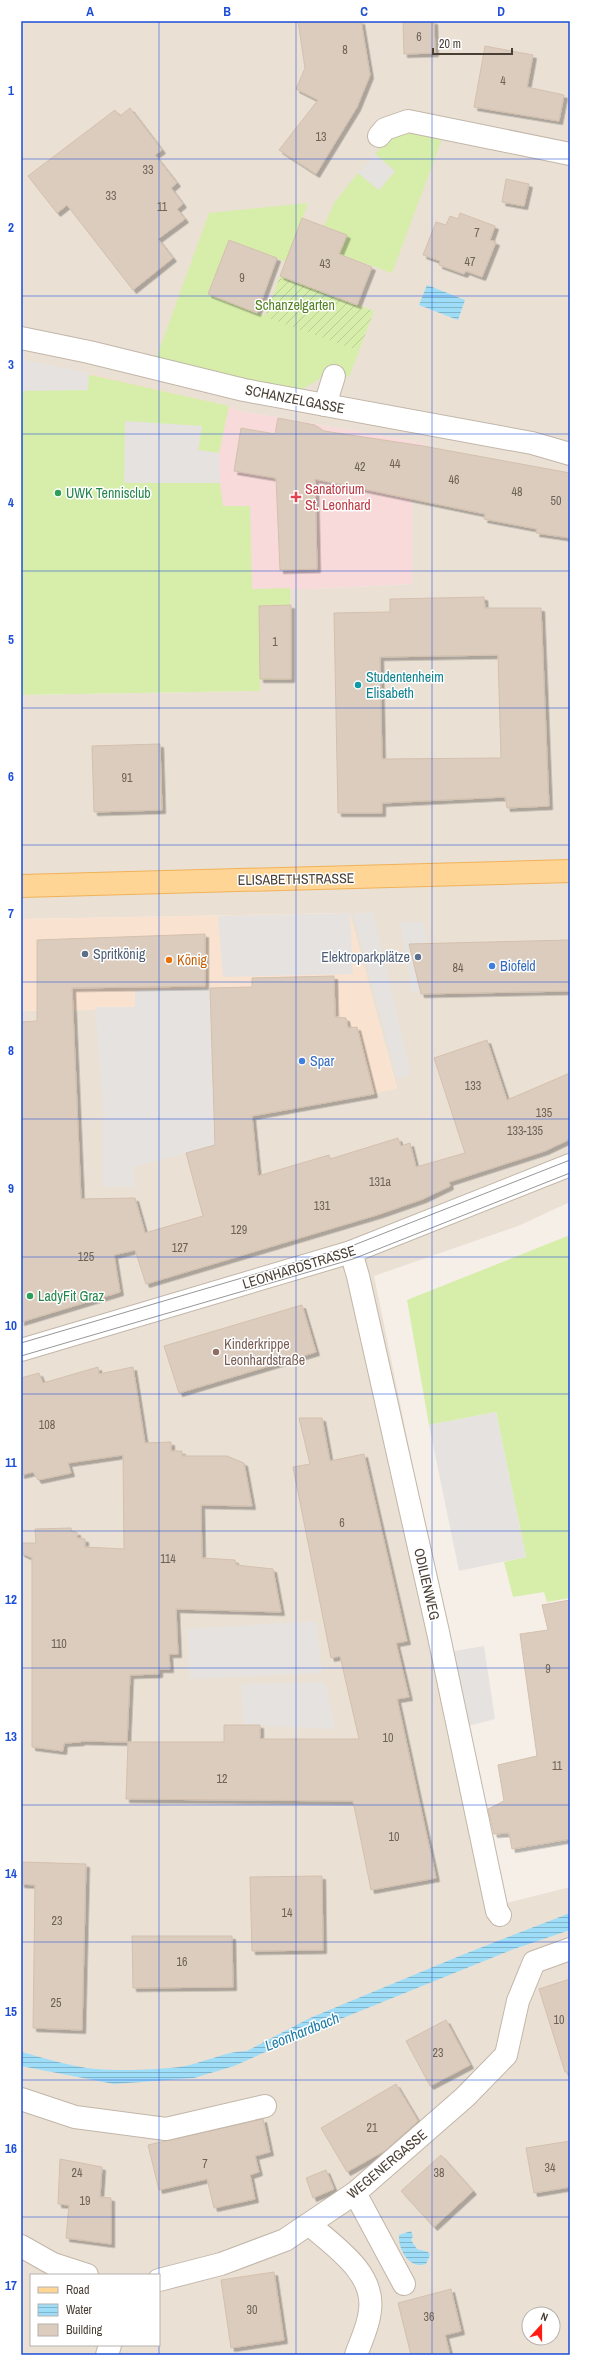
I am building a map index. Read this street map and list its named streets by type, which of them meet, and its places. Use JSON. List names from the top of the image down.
{
  "streets": {
    "main road": ["ELISABETHSTRASSE"],
    "street": [
      "SCHANZELGASSE",
      "LEONHARDSTRASSE",
      "ODILIENWEG",
      "WEGENERGASSE"
    ]
  },
  "crossings": [
    ["LEONHARDSTRASSE", "ODILIENWEG"]
  ],
  "water": ["Leonhardbach"],
  "parks": ["Schanzelgarten"],
  "places": {
    "other": [
      "UWK Tennisclub",
      "Studentenheim Elisabeth",
      "Spritkönig",
      "Elektroparkplätze",
      "König",
      "Biofeld",
      "Spar",
      "LadyFit Graz",
      "Kinderkrippe Leonhardstraße"
    ],
    "health": ["Sanatorium St. Leonhard"]
  },
  "house_numbers": [
    "6",
    "8",
    "4",
    "13",
    "33",
    "33",
    "11",
    "7",
    "47",
    "43",
    "9",
    "44",
    "42",
    "46",
    "48",
    "50",
    "1",
    "91",
    "84",
    "133",
    "135",
    "133-135",
    "131a",
    "131",
    "129",
    "127",
    "125",
    "108",
    "6",
    "114",
    "110",
    "9",
    "10",
    "11",
    "12",
    "10",
    "14",
    "23",
    "16",
    "25",
    "10",
    "23",
    "21",
    "7",
    "34",
    "24",
    "38",
    "19",
    "30",
    "36"
  ],
  "legend": ["Road", "Water", "Building"],
  "scale_bar": "20 m",
  "north": "top",
  "grid": {
    "columns": [
      "A",
      "B",
      "C",
      "D"
    ],
    "rows": [
      "1",
      "2",
      "3",
      "4",
      "5",
      "6",
      "7",
      "8",
      "9",
      "10",
      "11",
      "12",
      "13",
      "14",
      "15",
      "16",
      "17"
    ]
  }
}
